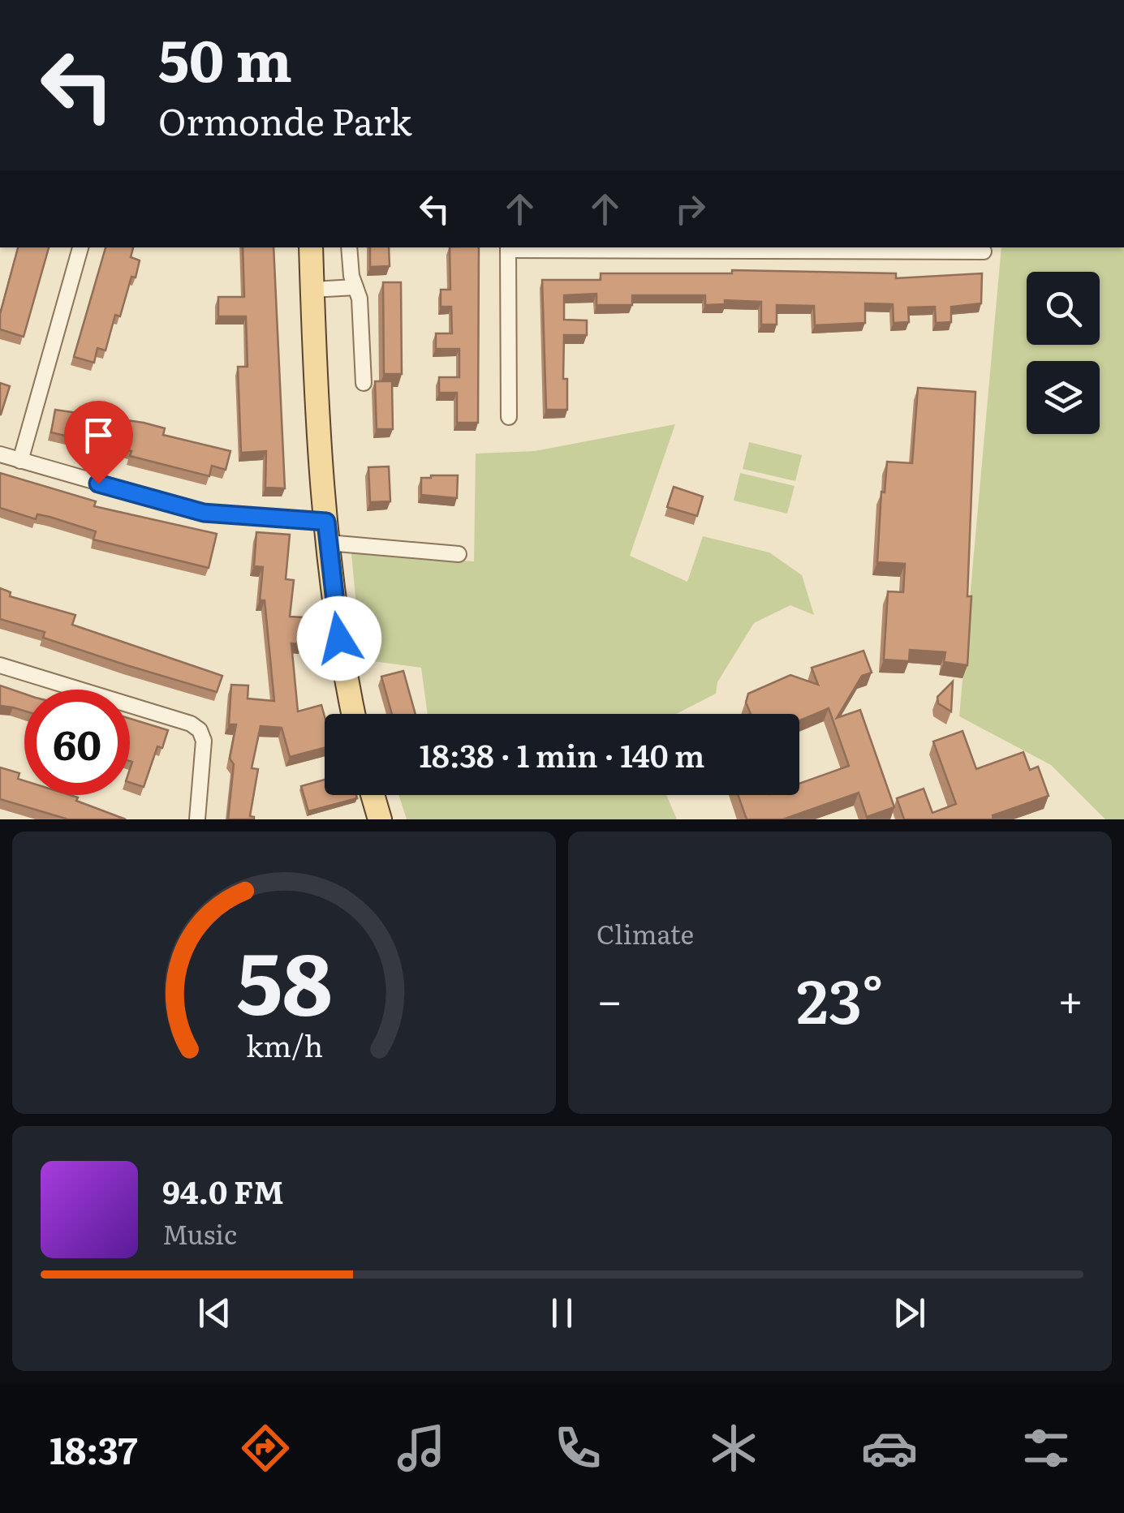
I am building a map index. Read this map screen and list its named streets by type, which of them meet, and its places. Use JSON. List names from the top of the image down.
{
  "page": {
    "turn": ["50 m", "Ormonde Park"],
    "limit": "60",
    "trip": "18:38 · 1 min · 140 m",
    "tile": "Climate",
    "heat": ["−", "23°", "+"],
    "song": ["94.0 FM", "Music"],
    "tabs": "18:37",
    "gauge": ["58", "km/h"]
  }
}
